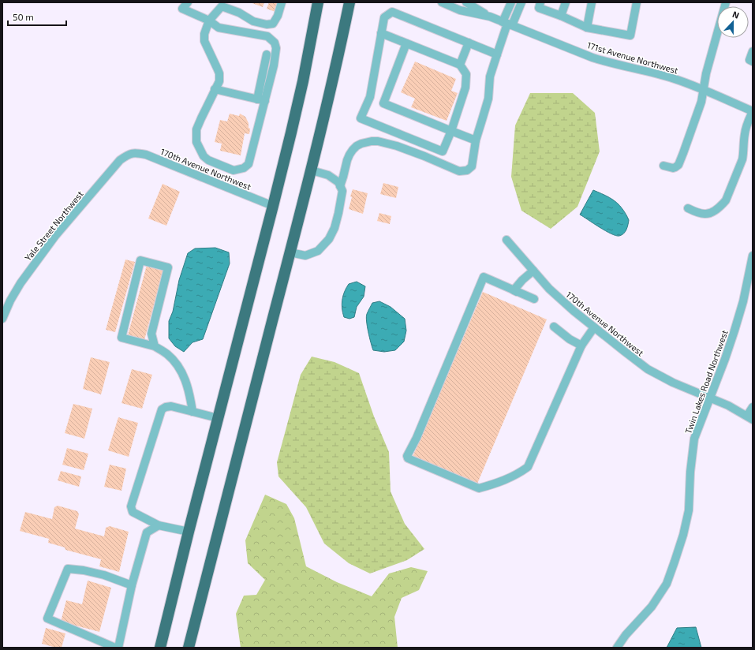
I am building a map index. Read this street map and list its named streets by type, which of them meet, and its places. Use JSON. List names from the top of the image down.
{
  "streets": {
    "street": [
      "171st Avenue Northwest",
      "170th Avenue Northwest",
      "Yale Street Northwest",
      "Twin Lakes Road Northwest"
    ]
  },
  "crossings": [
    ["170th Avenue Northwest", "Yale Street Northwest"],
    ["170th Avenue Northwest", "Twin Lakes Road Northwest"]
  ],
  "scale_bar": "50 m",
  "north": "top"
}
